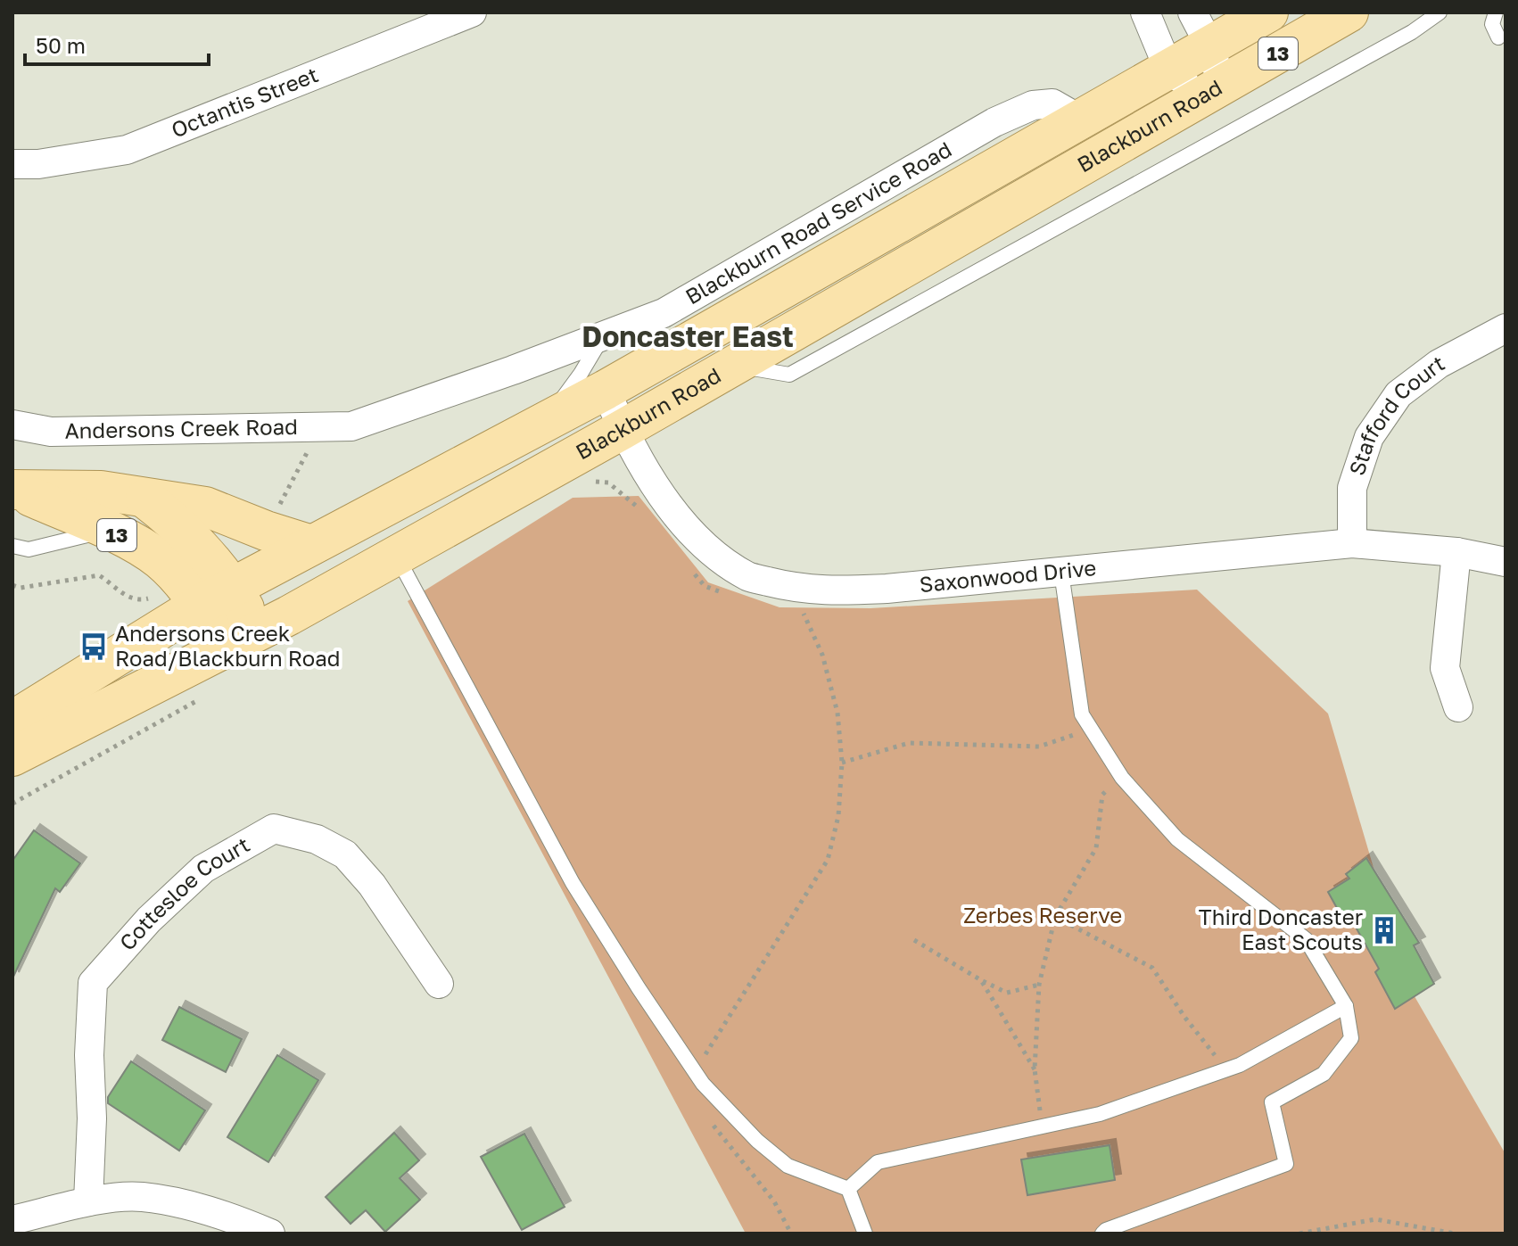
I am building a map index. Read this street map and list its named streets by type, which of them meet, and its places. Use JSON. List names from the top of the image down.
{
  "streets": {
    "main road": ["13", "Blackburn Road"],
    "street": [
      "Octantis Street",
      "Blackburn Road Service Road",
      "Stafford Court",
      "Andersons Creek Road",
      "Saxonwood Drive",
      "Cottesloe Court"
    ]
  },
  "crossings": [
    ["13", "Blackburn Road"],
    ["Blackburn Road", "Blackburn Road Service Road"],
    ["Blackburn Road", "Saxonwood Drive"],
    ["Blackburn Road Service Road", "Andersons Creek Road"],
    ["Stafford Court", "Saxonwood Drive"]
  ],
  "districts": ["Doncaster East"],
  "parks": ["Zerbes Reserve"],
  "places": {
    "bus stop": ["Andersons Creek Road/Blackburn Road"],
    "building": ["Third Doncaster East Scouts"]
  },
  "scale_bar": "50 m"
}
